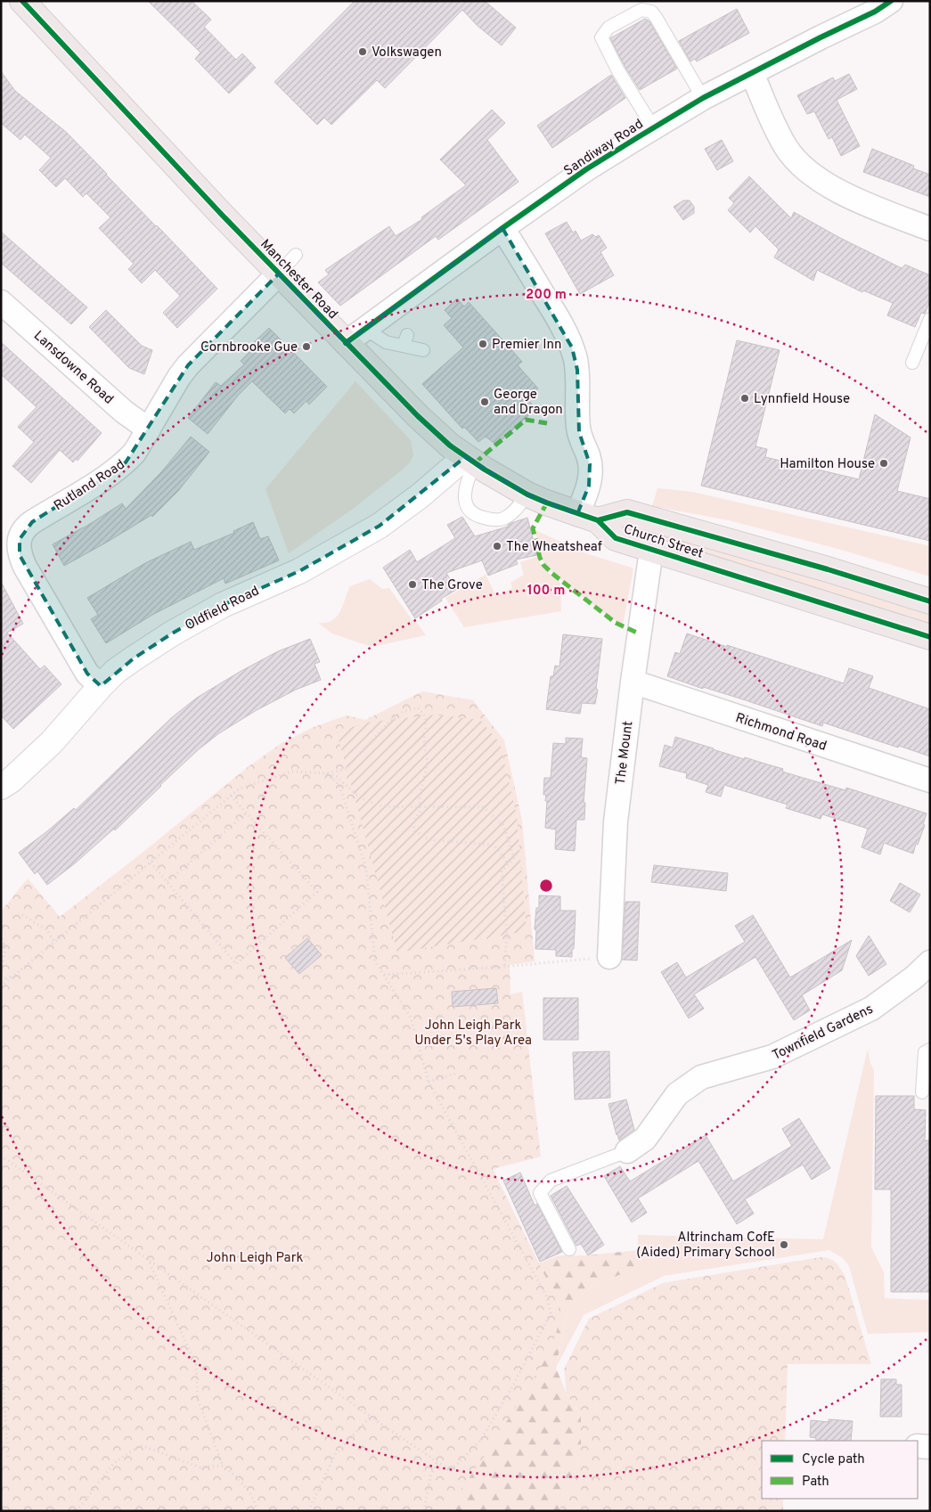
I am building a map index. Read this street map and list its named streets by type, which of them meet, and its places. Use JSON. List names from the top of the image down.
{
  "streets": {
    "highway": ["Manchester Road", "Church Street"],
    "street": [
      "Sandiway Road",
      "Lansdowne Road",
      "Rutland Road",
      "Oldfield Road",
      "Richmond Road",
      "The Mount",
      "Townfield Gardens"
    ]
  },
  "crossings": [
    ["Sandiway Road", "Manchester Road"],
    ["Manchester Road", "Rutland Road"],
    ["Manchester Road", "Church Street"],
    ["Manchester Road", "Oldfield Road"],
    ["Lansdowne Road", "Rutland Road"],
    ["Rutland Road", "Oldfield Road"],
    ["Church Street", "The Mount"],
    ["Richmond Road", "The Mount"]
  ],
  "parks": ["John Leigh Park Under 5's Play Area", "John Leigh Park"],
  "places": [
    "Volkswagen",
    "Premier Inn",
    "Cornbrooke Gue",
    "Lynnfield House",
    "George and Dragon",
    "Hamilton House",
    "The Wheatsheaf",
    "The Grove",
    "Altrincham CofE (Aided) Primary School"
  ],
  "legend": ["Cycle path", "Path"],
  "rings": ["200 m", "100 m"]
}
